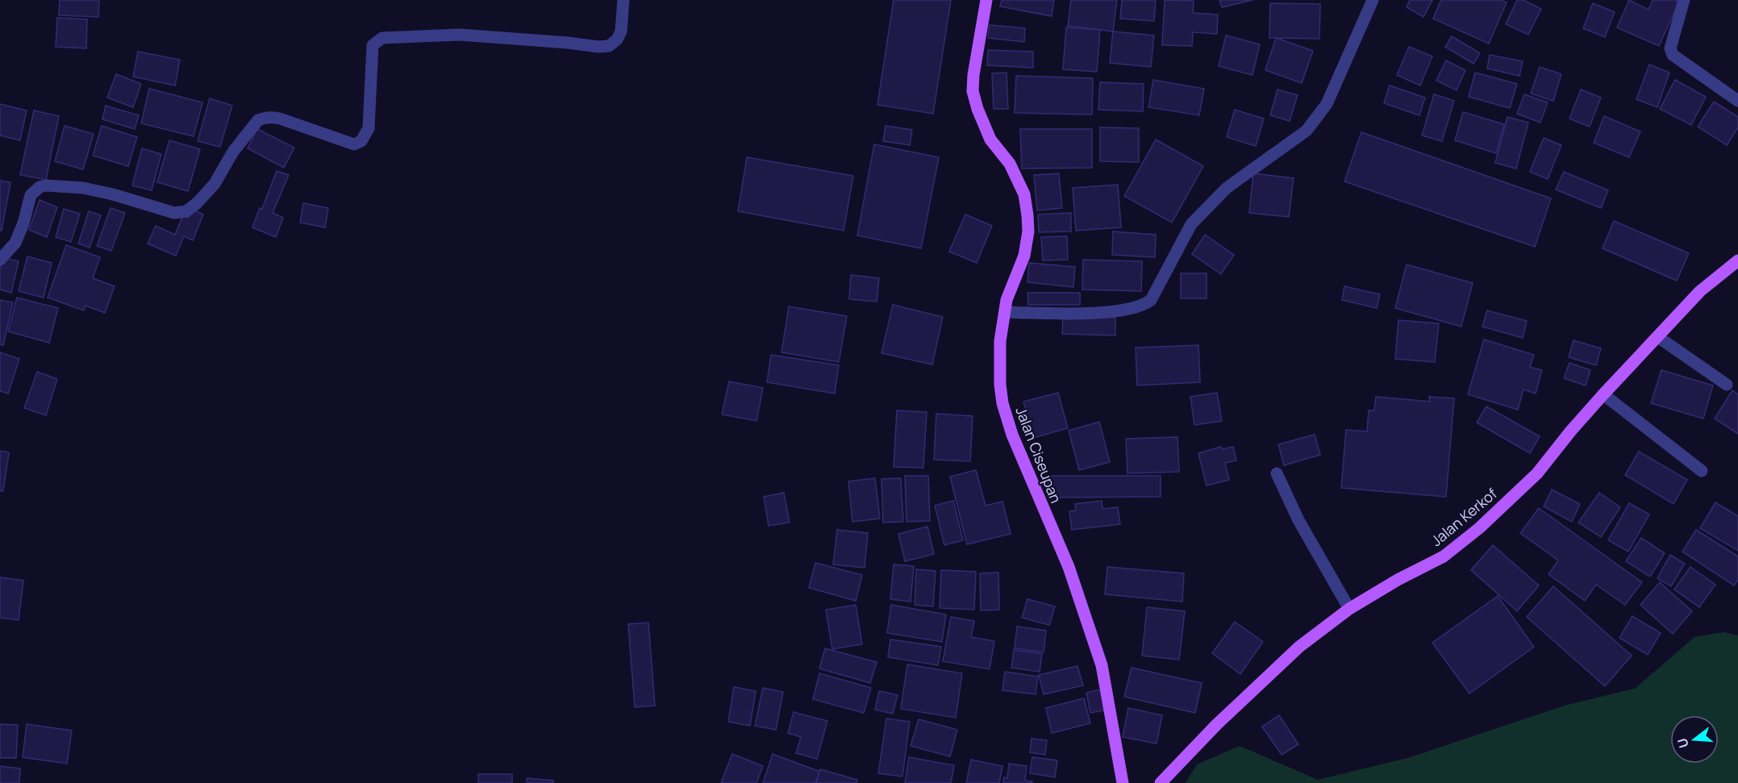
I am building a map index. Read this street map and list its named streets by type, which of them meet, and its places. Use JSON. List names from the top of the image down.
{
  "streets": {
    "main road": ["Jalan Ciseupan", "Jalan Kerkof"]
  },
  "north": "left"
}
